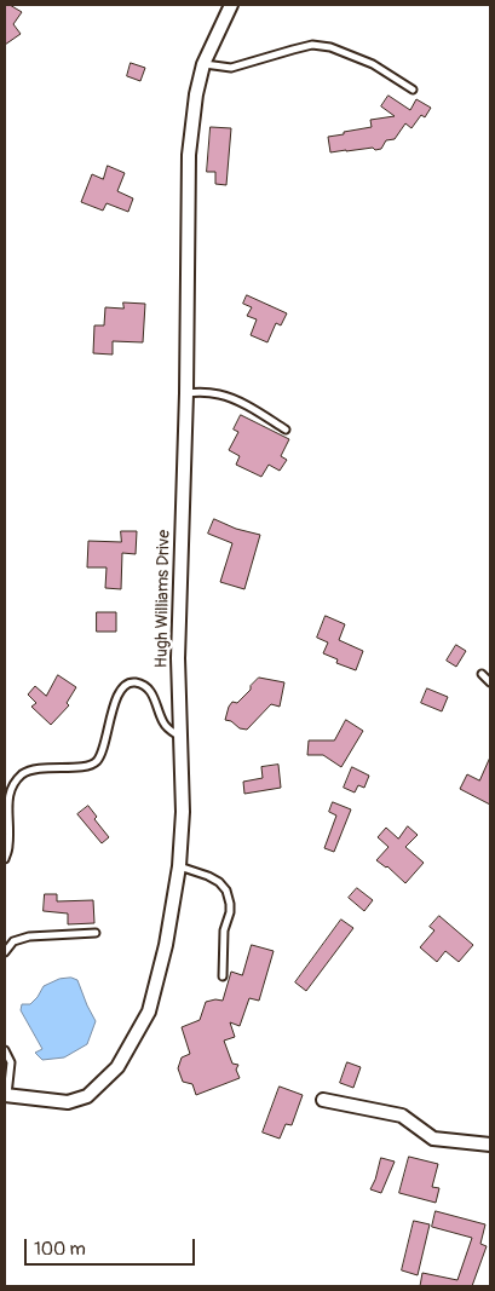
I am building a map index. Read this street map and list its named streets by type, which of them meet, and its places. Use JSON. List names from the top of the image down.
{
  "streets": {
    "street": ["Hugh Williams Drive"]
  },
  "scale_bar": "100 m"
}
